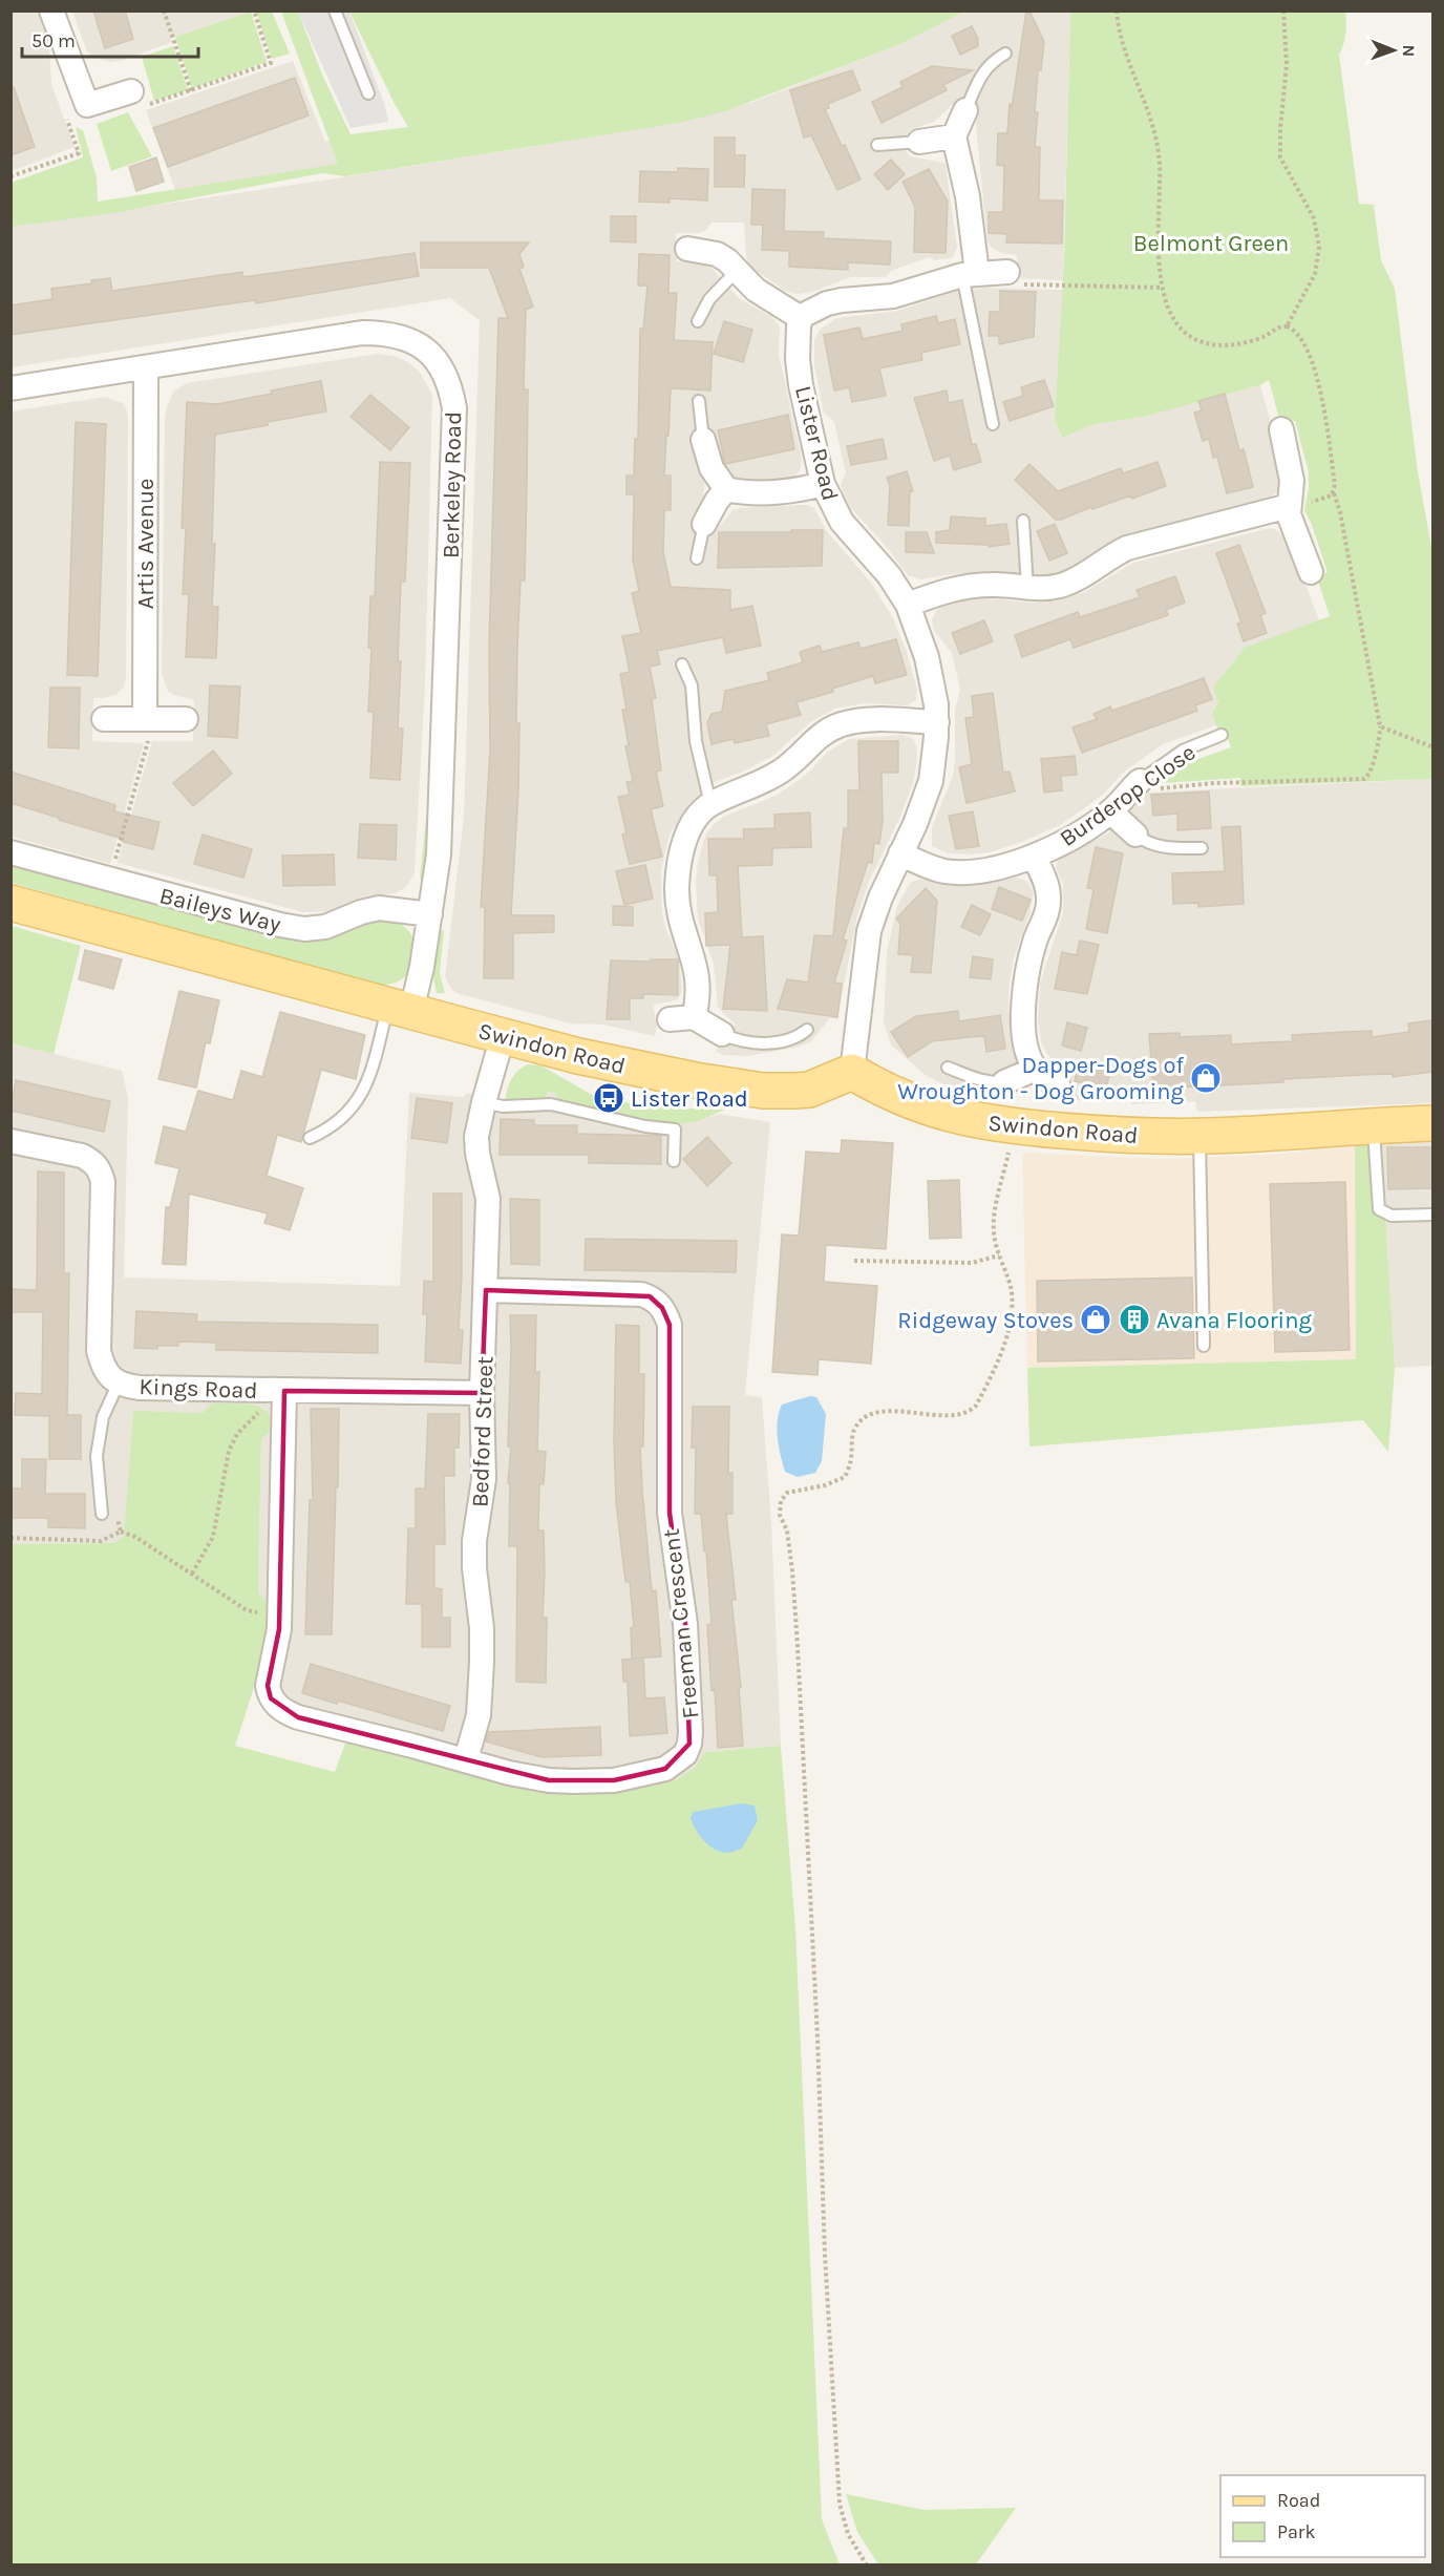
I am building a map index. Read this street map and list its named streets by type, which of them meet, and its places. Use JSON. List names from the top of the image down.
{
  "streets": {
    "main road": ["Swindon Road"],
    "street": [
      "Lister Road",
      "Berkeley Road",
      "Artis Avenue",
      "Burderop Close",
      "Baileys Way",
      "Kings Road",
      "Bedford Street",
      "Freeman Crescent"
    ]
  },
  "crossings": [
    ["Lister Road", "Burderop Close"],
    ["Lister Road", "Swindon Road"],
    ["Berkeley Road", "Artis Avenue"],
    ["Berkeley Road", "Baileys Way"],
    ["Berkeley Road", "Swindon Road"],
    ["Swindon Road", "Bedford Street"],
    ["Kings Road", "Bedford Street"],
    ["Kings Road", "Freeman Crescent"],
    ["Bedford Street", "Freeman Crescent"]
  ],
  "parks": ["Belmont Green"],
  "places": {
    "shop": ["Dapper-Dogs of Wroughton - Dog Grooming", "Ridgeway Stoves"],
    "bus stop": ["Lister Road"],
    "building": ["Avana Flooring"]
  },
  "legend": ["Road", "Park"],
  "scale_bar": "50 m",
  "north": "right"
}
